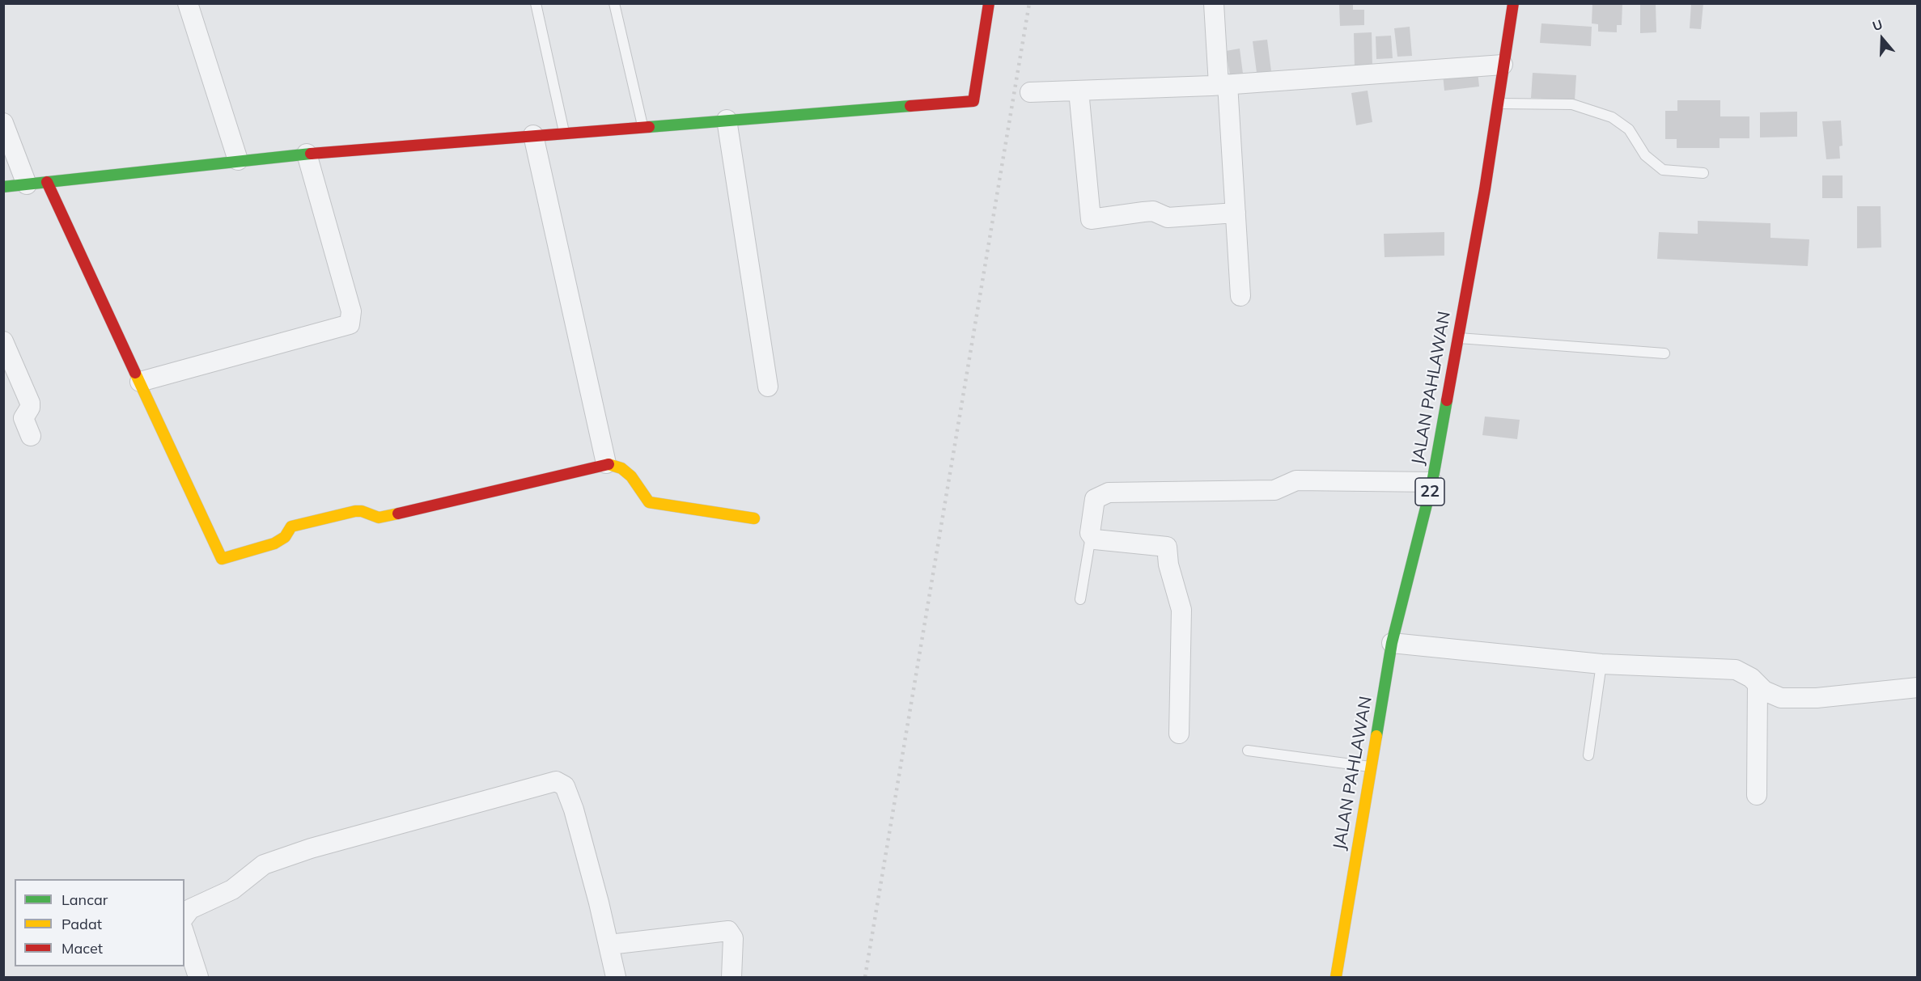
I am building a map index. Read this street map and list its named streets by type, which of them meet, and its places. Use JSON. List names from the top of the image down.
{
  "streets": {
    "main road": ["JALAN PAHLAWAN", "22"]
  },
  "legend": ["Lancar", "Padat", "Macet"],
  "north": "top"
}
